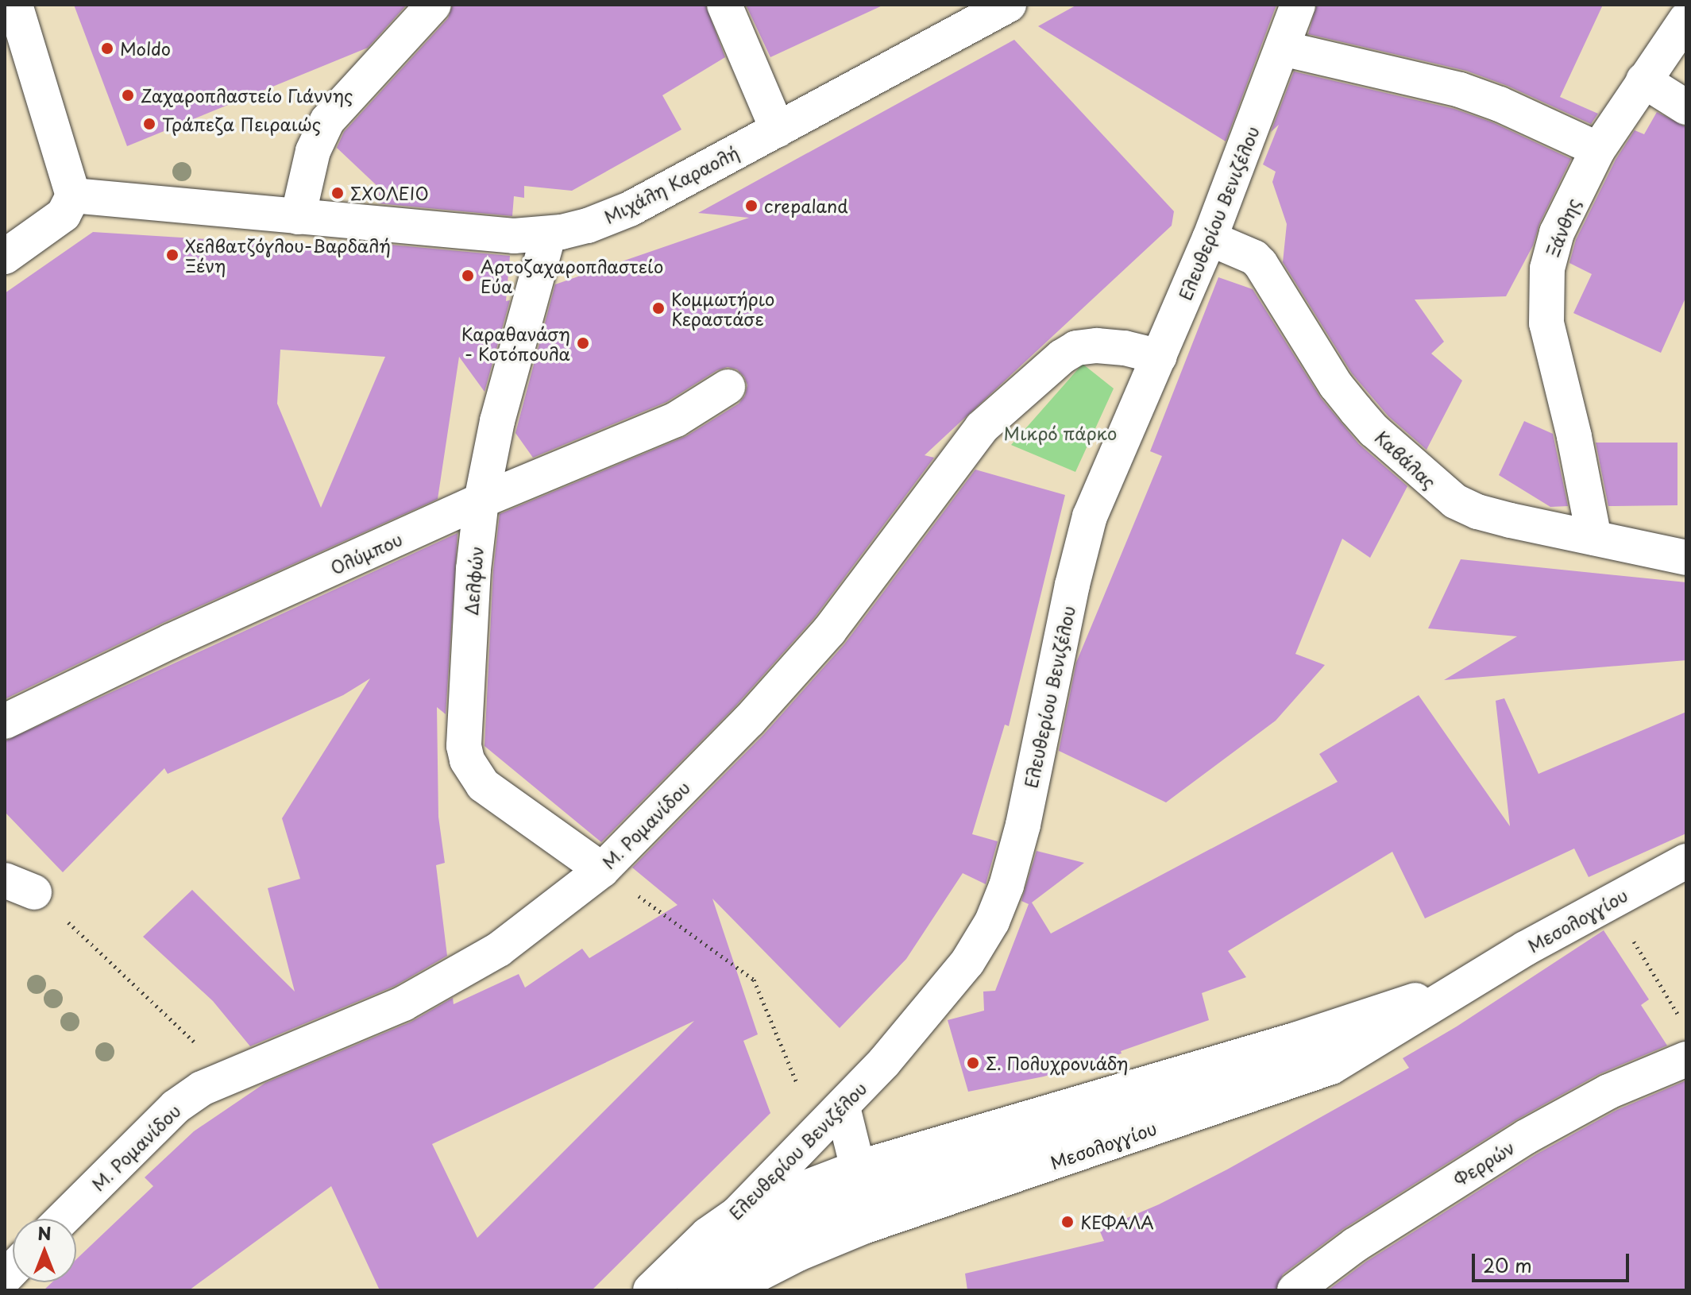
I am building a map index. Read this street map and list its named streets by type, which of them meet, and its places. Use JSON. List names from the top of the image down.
{
  "streets": {
    "street": [
      "Μιχάλη Καραολή",
      "Ελευθερίου Βενιζέλου",
      "Ξάνθης",
      "Καβάλας",
      "Ολύμπου",
      "Δελφών",
      "Μ. Ρομανίδου",
      "Μεσολογγίου",
      "Φερρών"
    ]
  },
  "crossings": [
    ["Μιχάλη Καραολή", "Δελφών"],
    ["Ελευθερίου Βενιζέλου", "Καβάλας"],
    ["Ελευθερίου Βενιζέλου", "Μ. Ρομανίδου"],
    ["Ελευθερίου Βενιζέλου", "Μεσολογγίου"],
    ["Ξάνθης", "Καβάλας"],
    ["Ολύμπου", "Δελφών"],
    ["Δελφών", "Μ. Ρομανίδου"]
  ],
  "parks": ["Μικρό πάρκο"],
  "places": [
    "Moldo",
    "Ζαχαροπλαστείο Γιάννης",
    "Τράπεζα Πειραιώς",
    "ΣΧΟΛΕΙΟ",
    "crepaland",
    "Χελβατζόγλου-Βαρδαλή Ξένη",
    "Αρτοζαχαροπλαστείο Εύα",
    "Κομμωτήριο Κεραστάσε",
    "Καραθανάση - Κοτόπουλα",
    "Σ. Πολυχρονιάδη",
    "ΚΕΦΑΛΑ"
  ],
  "scale_bar": "20 m",
  "north": "top"
}
